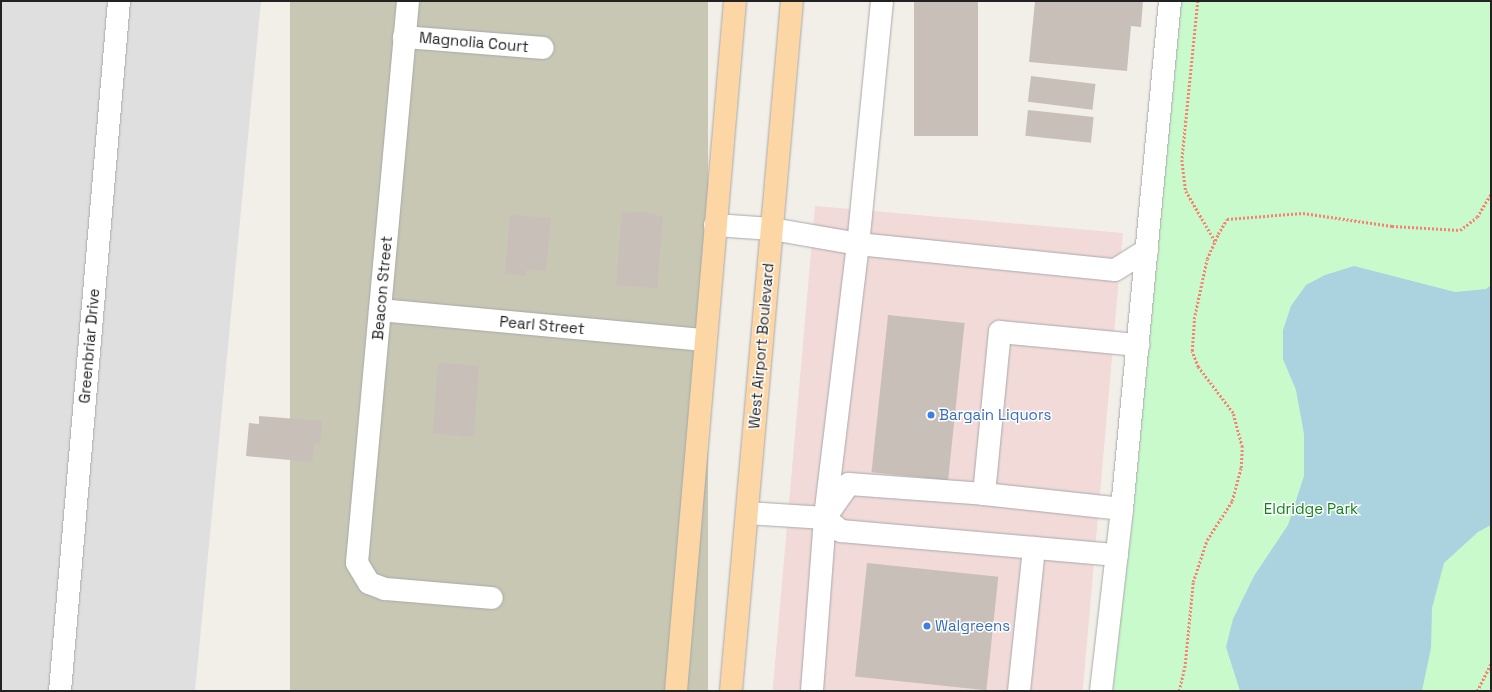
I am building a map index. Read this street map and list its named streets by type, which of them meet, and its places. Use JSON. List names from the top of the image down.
{
  "streets": {
    "main road": ["West Airport Boulevard"],
    "street": [
      "Magnolia Court",
      "Beacon Street",
      "Pearl Street",
      "Greenbriar Drive"
    ]
  },
  "crossings": [
    ["Magnolia Court", "Beacon Street"],
    ["Beacon Street", "Pearl Street"]
  ],
  "parks": ["Eldridge Park"],
  "places": ["Bargain Liquors", "Walgreens"]
}
